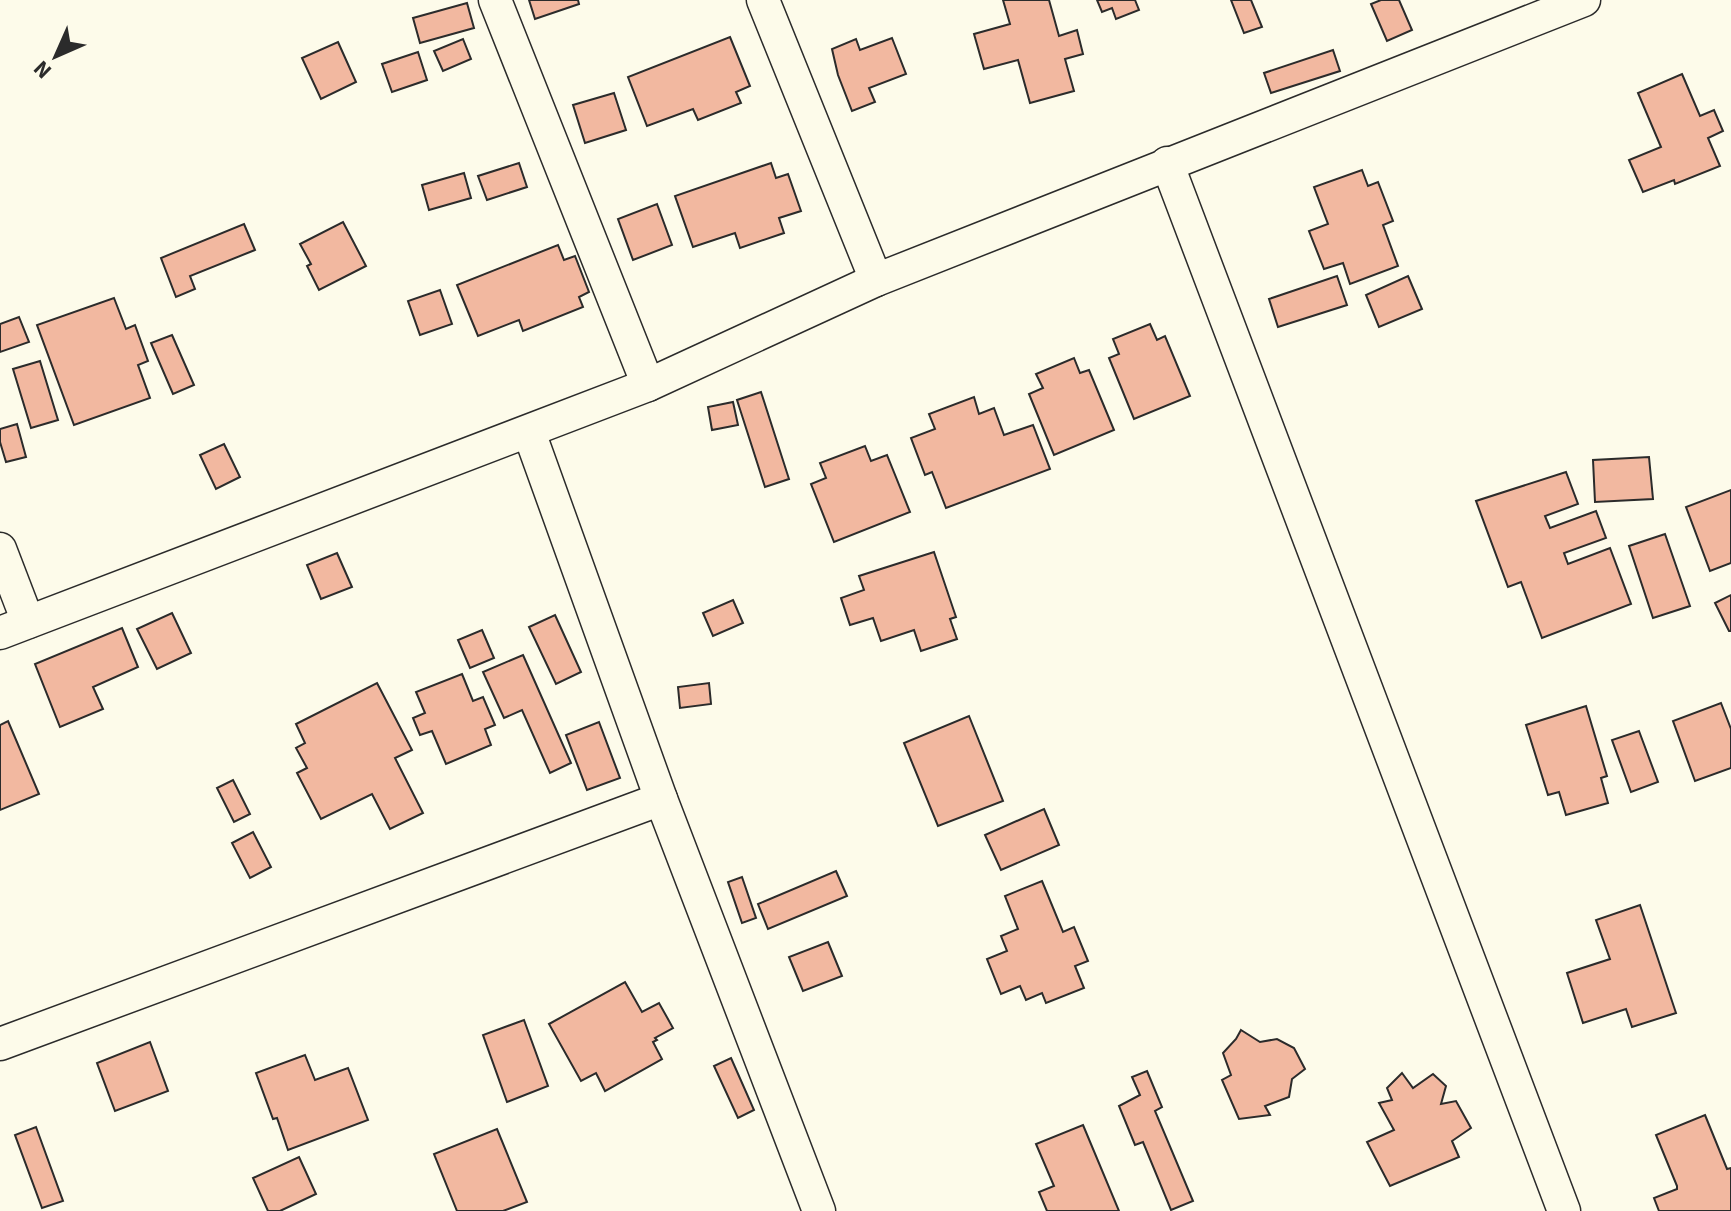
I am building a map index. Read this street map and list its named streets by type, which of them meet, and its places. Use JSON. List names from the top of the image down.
{
  "north": "bottom left"
}
